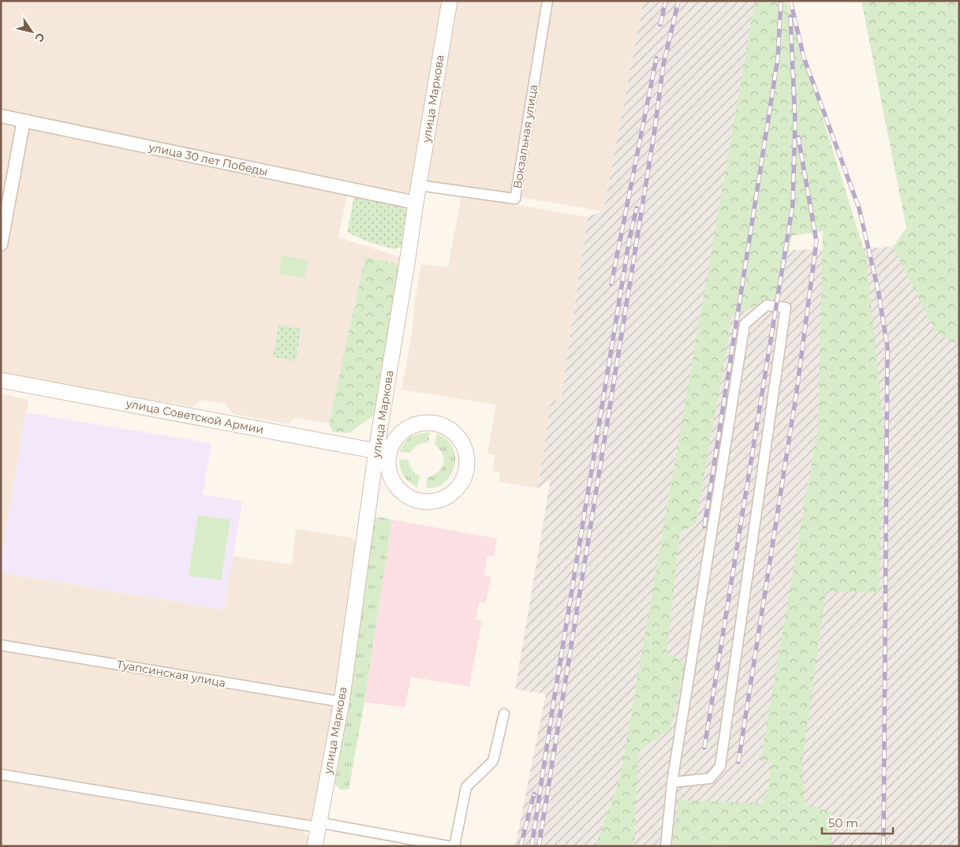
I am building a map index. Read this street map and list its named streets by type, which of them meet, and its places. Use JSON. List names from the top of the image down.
{
  "streets": {
    "main road": ["улица Маркова", "улица Советской Армии"],
    "street": ["Вокзальная улица", "улица 30 лет Победы", "Туапсинская улица"]
  },
  "crossings": [
    ["улица Маркова", "Вокзальная улица"],
    ["улица Маркова", "улица 30 лет Победы"],
    ["улица Маркова", "улица Советской Армии"],
    ["улица Маркова", "Туапсинская улица"]
  ],
  "scale_bar": "50 m",
  "north": "bottom right"
}
